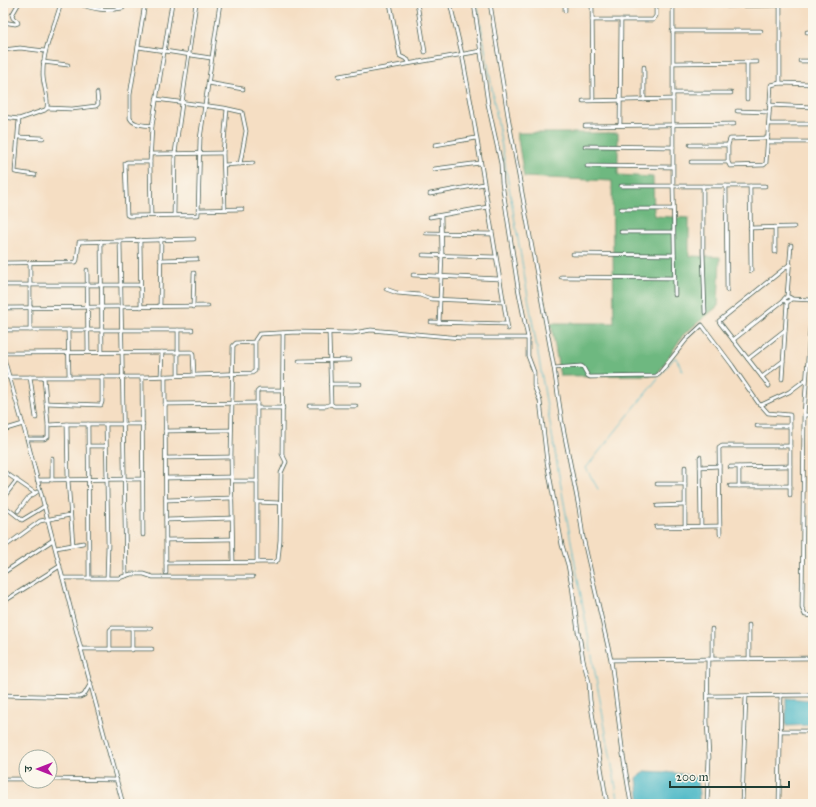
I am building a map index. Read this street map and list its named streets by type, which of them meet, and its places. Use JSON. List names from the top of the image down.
{
  "scale_bar": "200 m",
  "north": "left"
}
